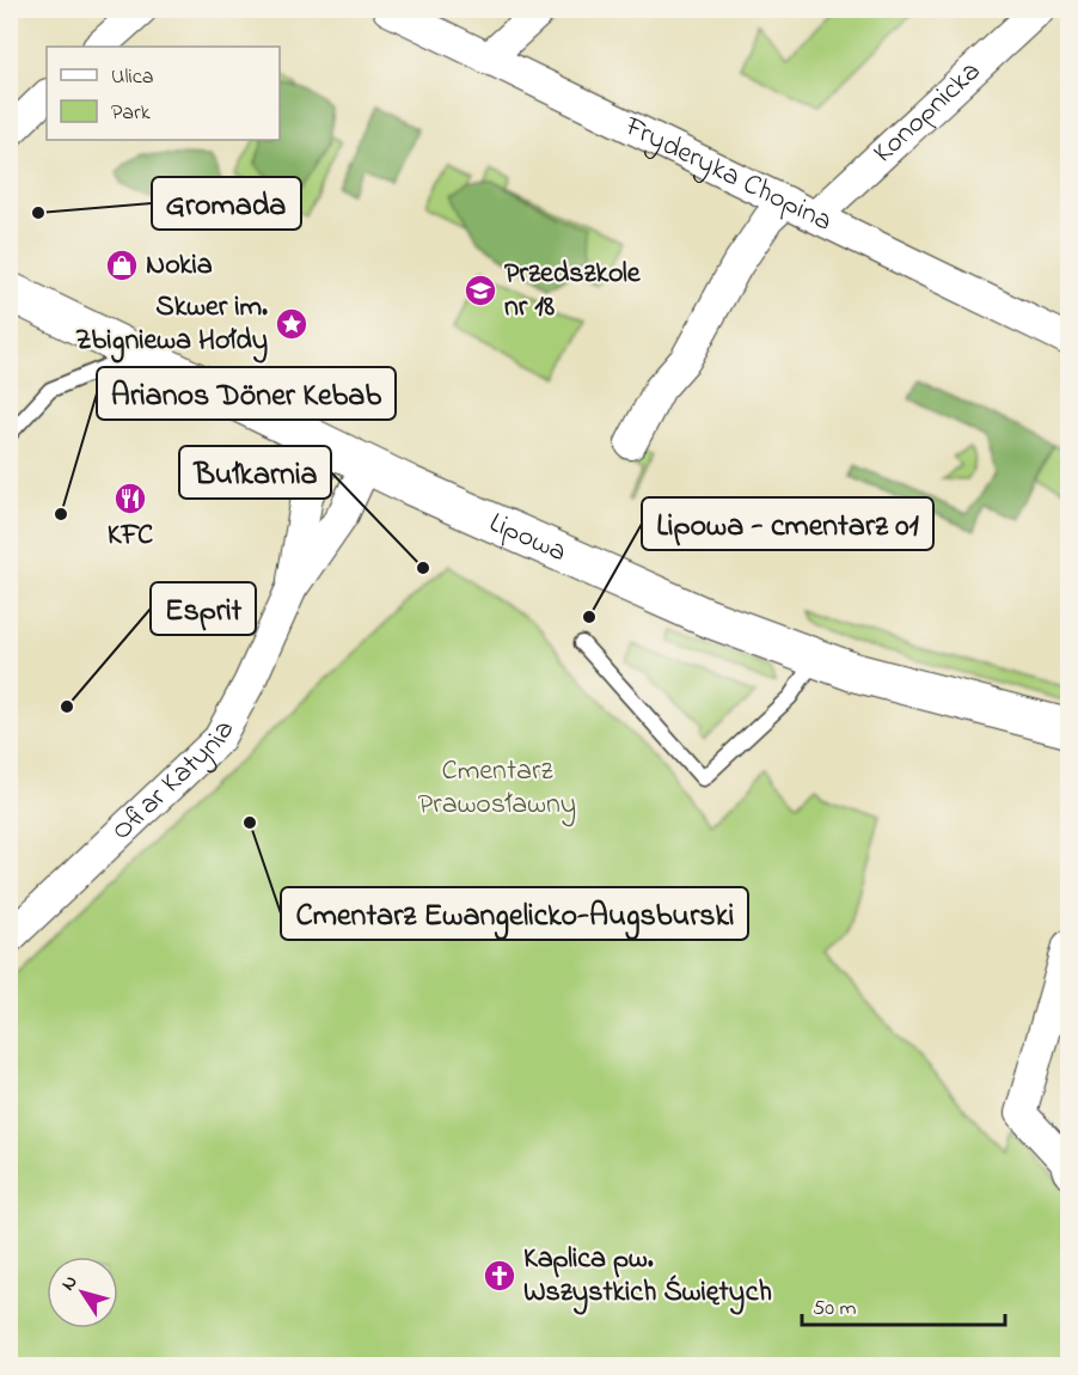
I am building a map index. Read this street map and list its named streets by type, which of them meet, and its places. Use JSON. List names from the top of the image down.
{
  "streets": {
    "street": [
      "Konopnicka",
      "Fryderyka Chopina",
      "Lipowa",
      "Ofiar Katynia"
    ]
  },
  "crossings": [
    ["Konopnicka", "Fryderyka Chopina"],
    ["Lipowa", "Ofiar Katynia"]
  ],
  "parks": ["Cmentarz Prawosławny"],
  "places": {
    "other": [
      "Gromada",
      "Arianos Döner Kebab",
      "Bułkarnia",
      "Lipowa - cmentarz 01",
      "Esprit",
      "Cmentarz Ewangelicko-Augsburski"
    ],
    "shop": ["Nokia"],
    "school or university": ["Przedszkole nr 18"],
    "place": ["Skwer im. Zbigniewa Hołdy"],
    "restaurant": ["KFC"],
    "church": ["Kaplica pw. Wszystkich Świętych"]
  },
  "legend": ["Ulica", "Park"],
  "scale_bar": "50 m",
  "north": "top left"
}
